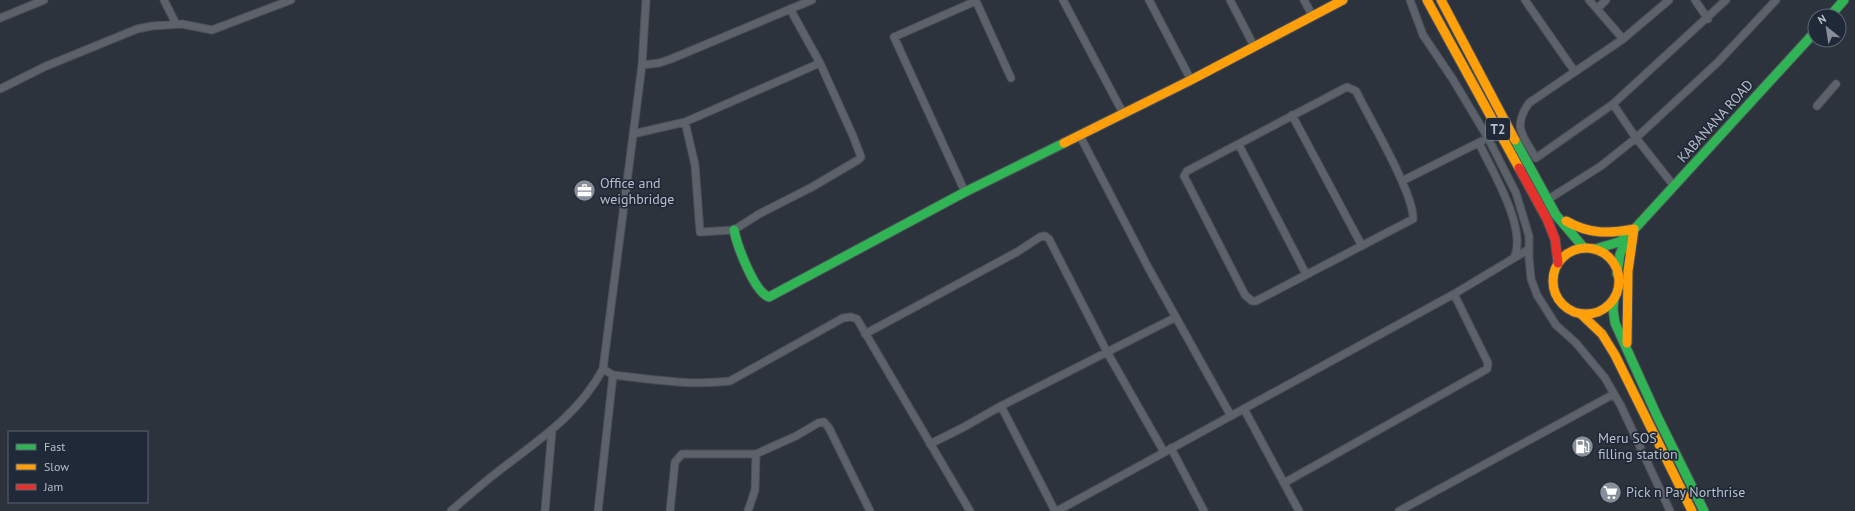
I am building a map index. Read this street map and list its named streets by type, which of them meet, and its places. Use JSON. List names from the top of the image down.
{
  "streets": {
    "main road": ["KABANANA ROAD", "T2"]
  },
  "places": {
    "office": ["Office and weighbridge"],
    "fuel station": ["Meru SOS filling station"],
    "supermarket": ["Pick n Pay Northrise"]
  },
  "legend": ["Fast", "Slow", "Jam"],
  "north": "top left"
}
